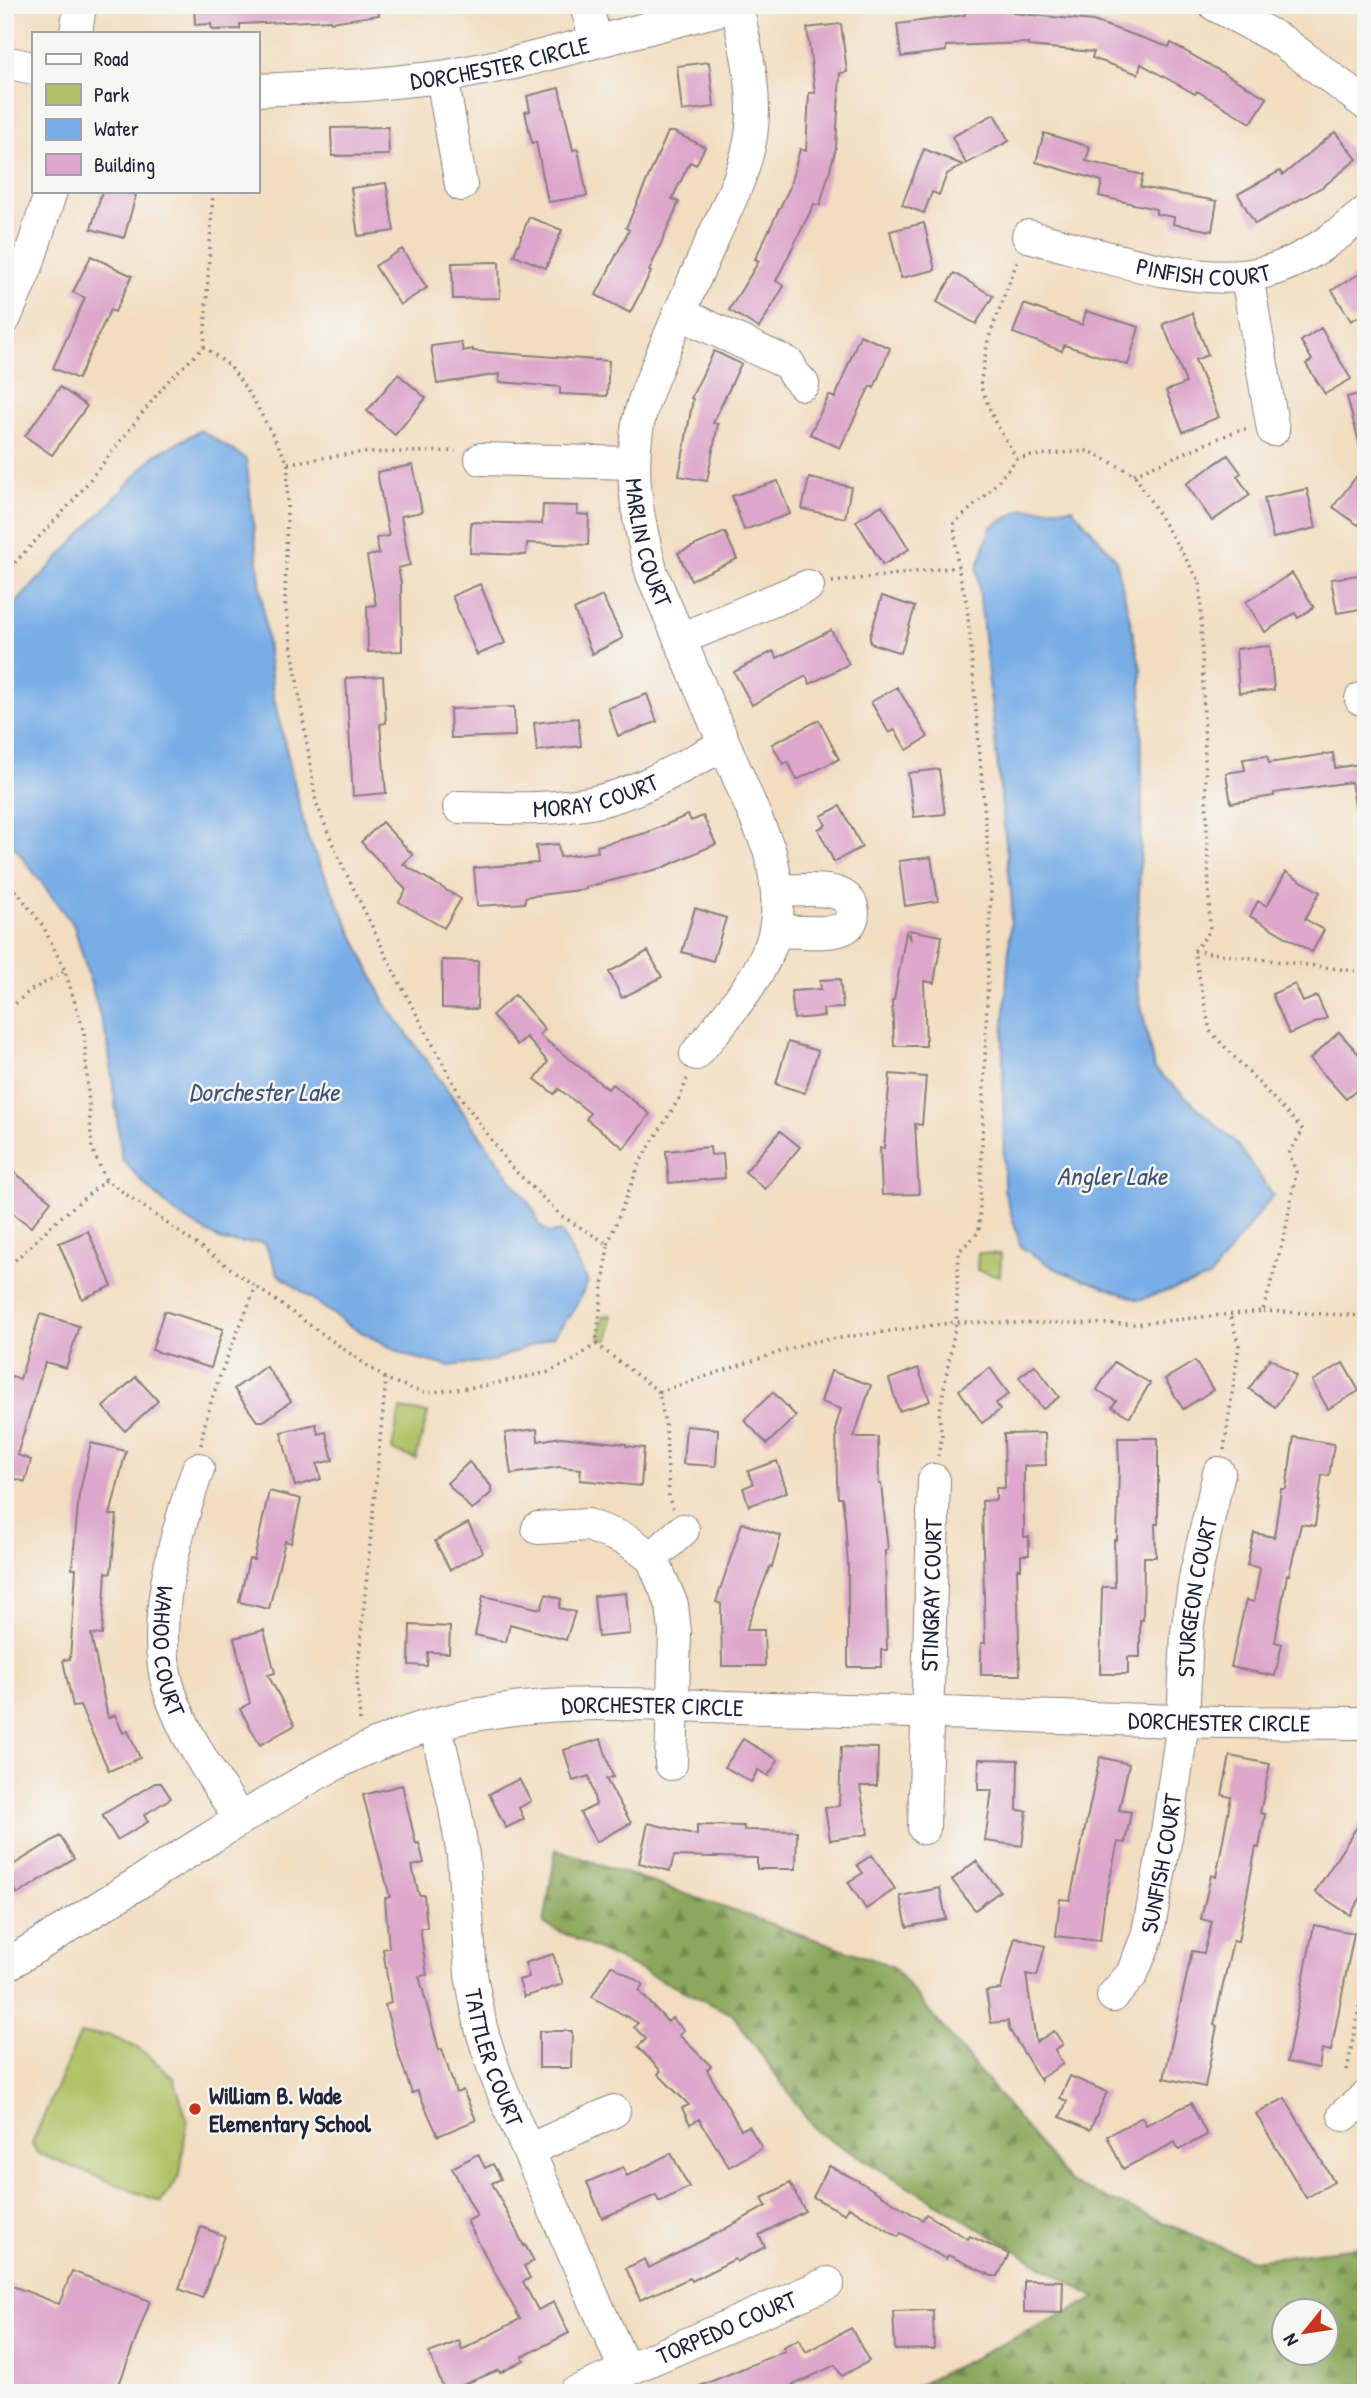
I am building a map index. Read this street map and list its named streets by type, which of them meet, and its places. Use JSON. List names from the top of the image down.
{
  "streets": {
    "street": [
      "DORCHESTER CIRCLE",
      "PINFISH COURT",
      "MARLIN COURT",
      "MORAY COURT",
      "STINGRAY COURT",
      "STURGEON COURT",
      "WAHOO COURT",
      "SUNFISH COURT",
      "TATTLER COURT",
      "TORPEDO COURT"
    ]
  },
  "crossings": [
    ["DORCHESTER CIRCLE", "MARLIN COURT"],
    ["DORCHESTER CIRCLE", "STINGRAY COURT"],
    ["DORCHESTER CIRCLE", "STURGEON COURT"],
    ["DORCHESTER CIRCLE", "WAHOO COURT"],
    ["DORCHESTER CIRCLE", "SUNFISH COURT"],
    ["DORCHESTER CIRCLE", "TATTLER COURT"],
    ["MARLIN COURT", "MORAY COURT"],
    ["STURGEON COURT", "SUNFISH COURT"],
    ["TATTLER COURT", "TORPEDO COURT"]
  ],
  "water": ["Dorchester Lake", "Angler Lake"],
  "places": ["William B. Wade Elementary School"],
  "legend": [
    "Road",
    "Park",
    "Water",
    "Building"
  ],
  "north": "bottom left"
}
